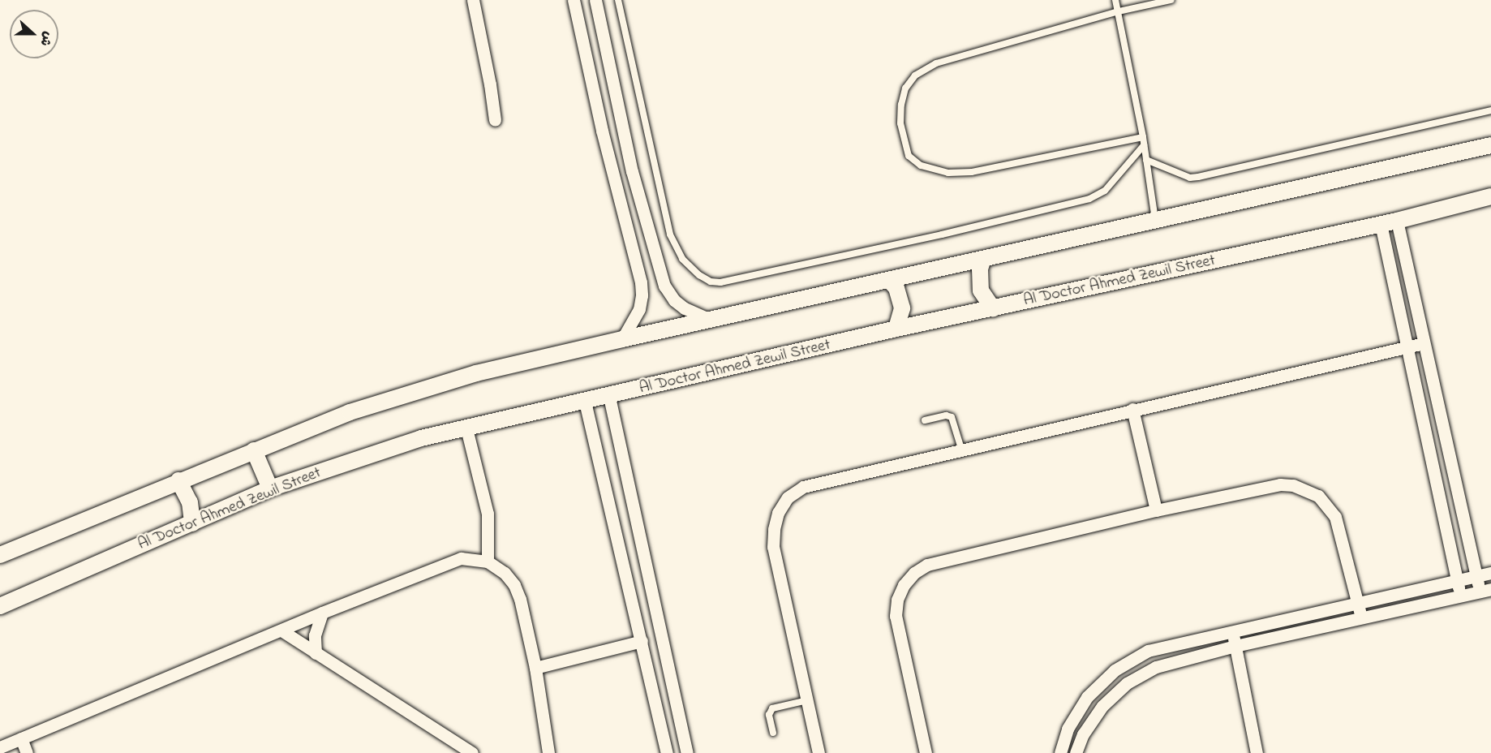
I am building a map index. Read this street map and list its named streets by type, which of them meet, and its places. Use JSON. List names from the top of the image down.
{
  "streets": {
    "street": ["Al Doctor Ahmed Zewil Street"]
  },
  "north": "right"
}
